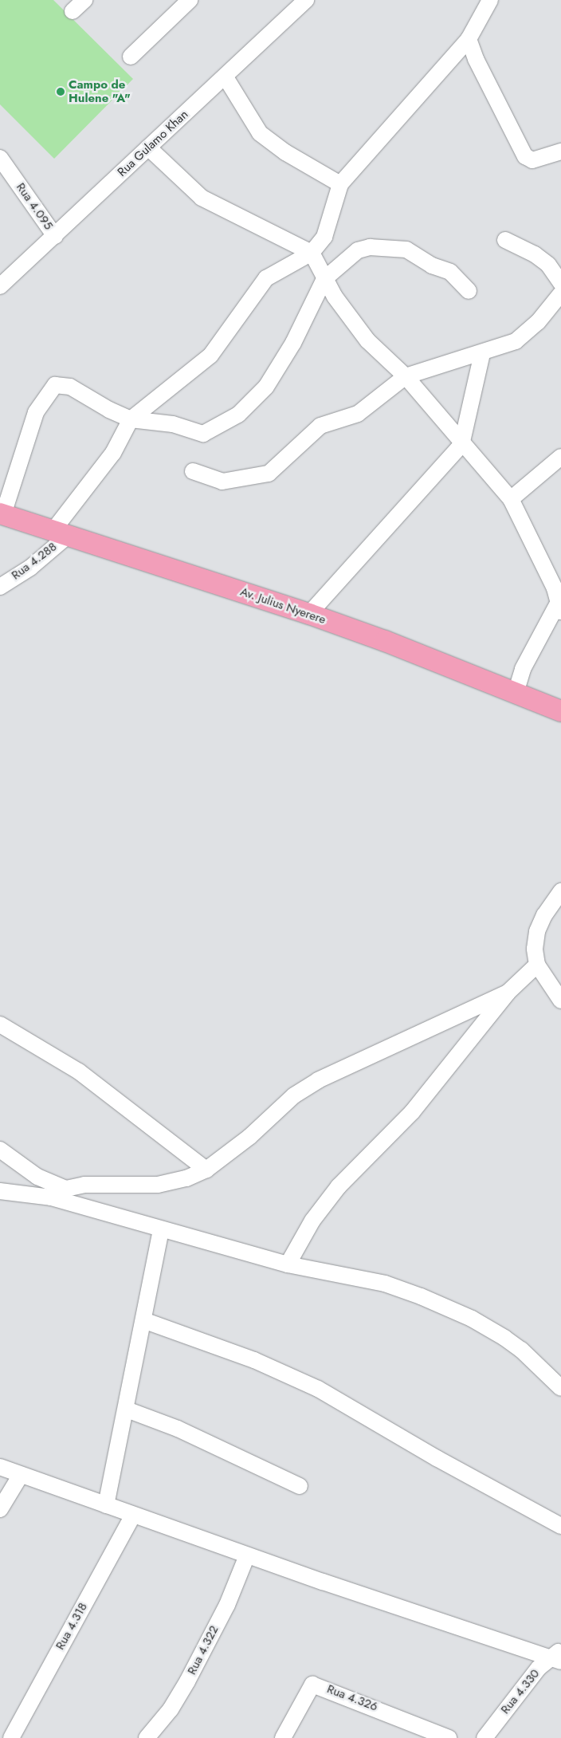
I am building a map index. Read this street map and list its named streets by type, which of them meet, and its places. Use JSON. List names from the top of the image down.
{
  "streets": {
    "main road": ["Av. Julius Nyerere"],
    "street": [
      "Rua Gulamo Khan",
      "Rua 4.095",
      "Rua 4.288",
      "Rua 4.318",
      "Rua 4.322",
      "Rua 4.330",
      "Rua 4.326"
    ]
  },
  "crossings": [
    ["Rua Gulamo Khan", "Rua 4.095"],
    ["Rua 4.288", "Av. Julius Nyerere"]
  ],
  "places": ["Campo de Hulene \"A\""]
}
